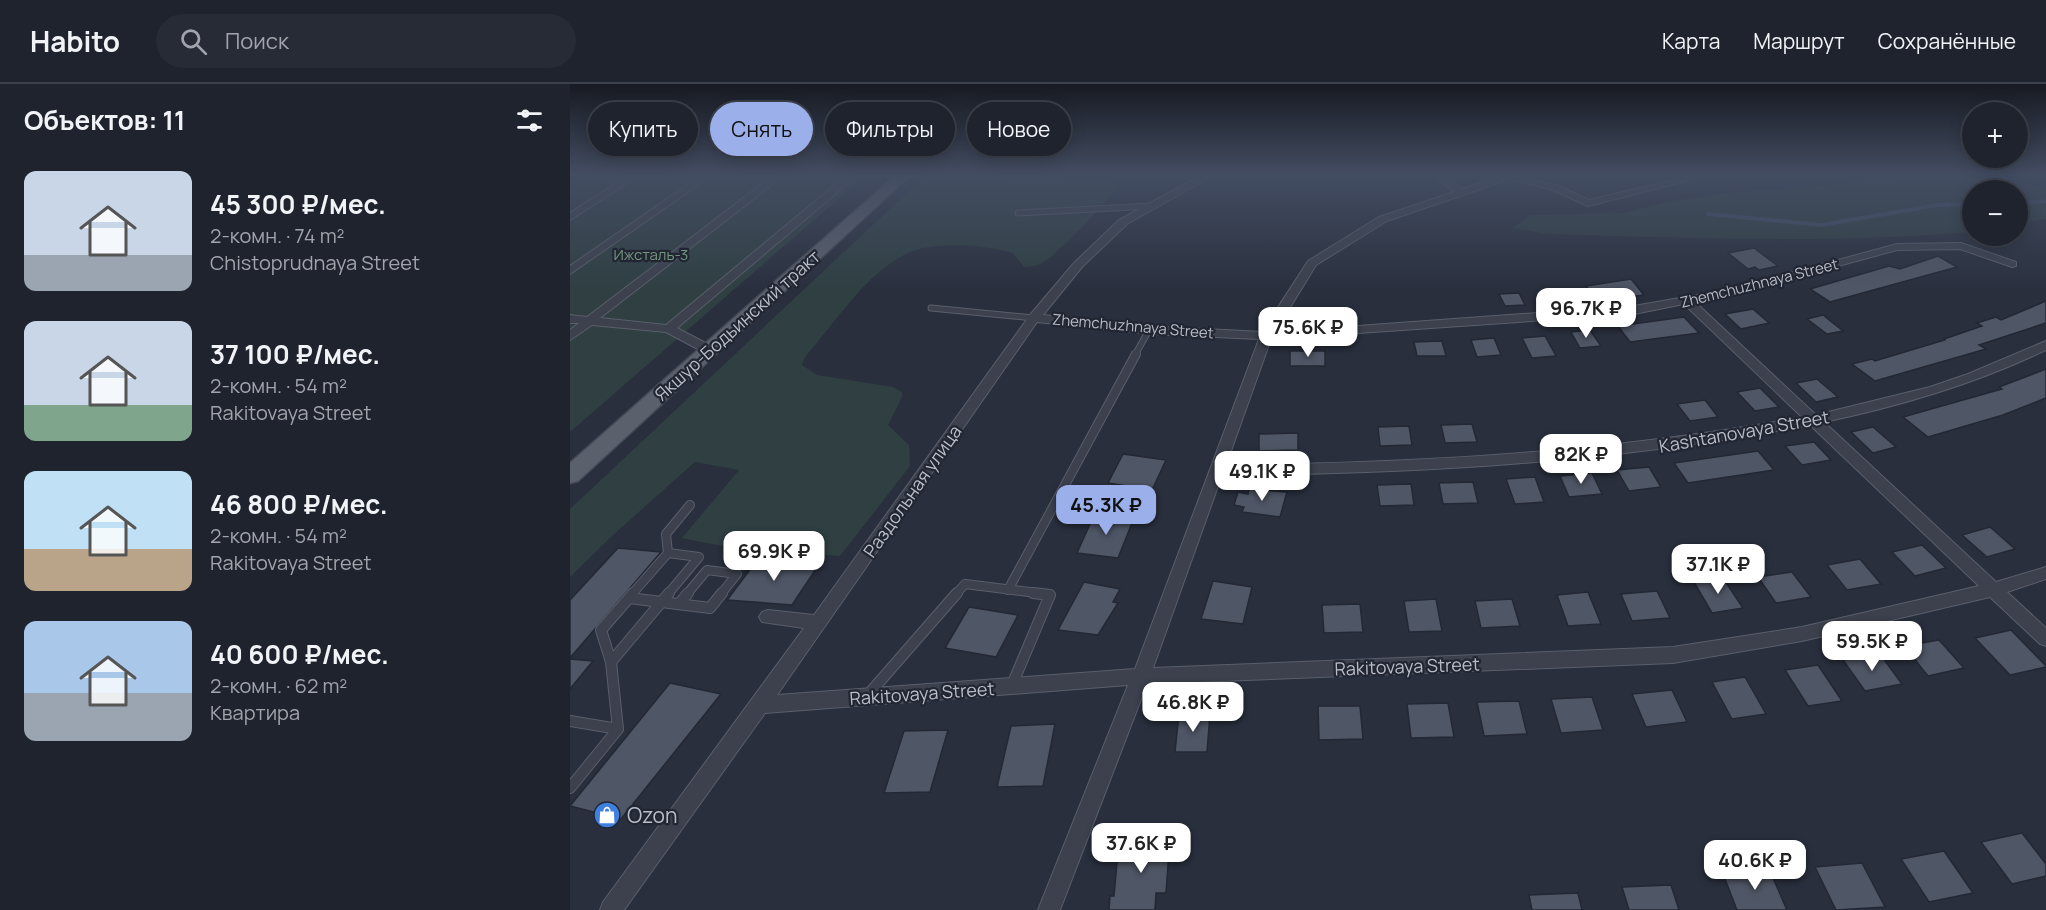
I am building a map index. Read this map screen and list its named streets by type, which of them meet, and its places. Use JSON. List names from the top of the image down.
{
  "streets": {
    "main road": ["Якшур-Бодьинский тракт"],
    "street": [
      "Zhemchuzhnaya Street",
      "Kashtanovaya Street",
      "Раздольная улица",
      "Rakitovaya Street"
    ]
  },
  "crossings": [
    ["Zhemchuzhnaya Street", "Раздольная улица"],
    ["Раздольная улица", "Rakitovaya Street"]
  ],
  "parks": ["Ижсталь-3"],
  "places": {
    "shop": ["Ozon"]
  },
  "page": {
    "header": "Habito",
    "search": "Поиск",
    "nav": ["Карта", "Маршрут", "Сохранённые"],
    "heading": "Объектов: 11",
    "map_buttons": ["+", "−"],
    "chip": [
      "Купить",
      "Снять",
      "Фильтры",
      "Новое"
    ],
    "list": [
      {
        "name": "45 300 ₽/мес.",
        "note": "2-комн. · 74 m² · Chistoprudnaya Street"
      },
      {
        "name": "37 100 ₽/мес.",
        "note": "2-комн. · 54 m² · Rakitovaya Street"
      },
      {
        "name": "46 800 ₽/мес.",
        "note": "2-комн. · 54 m² · Rakitovaya Street"
      },
      {
        "name": "40 600 ₽/мес.",
        "note": "2-комн. · 62 m² · Квартира"
      }
    ],
    "price": [
      "96.7K ₽",
      "75.6K ₽",
      "82K ₽",
      "49.1K ₽",
      "45.3K ₽",
      "69.9K ₽",
      "37.1K ₽",
      "59.5K ₽",
      "46.8K ₽",
      "37.6K ₽",
      "40.6K ₽"
    ]
  }
}
